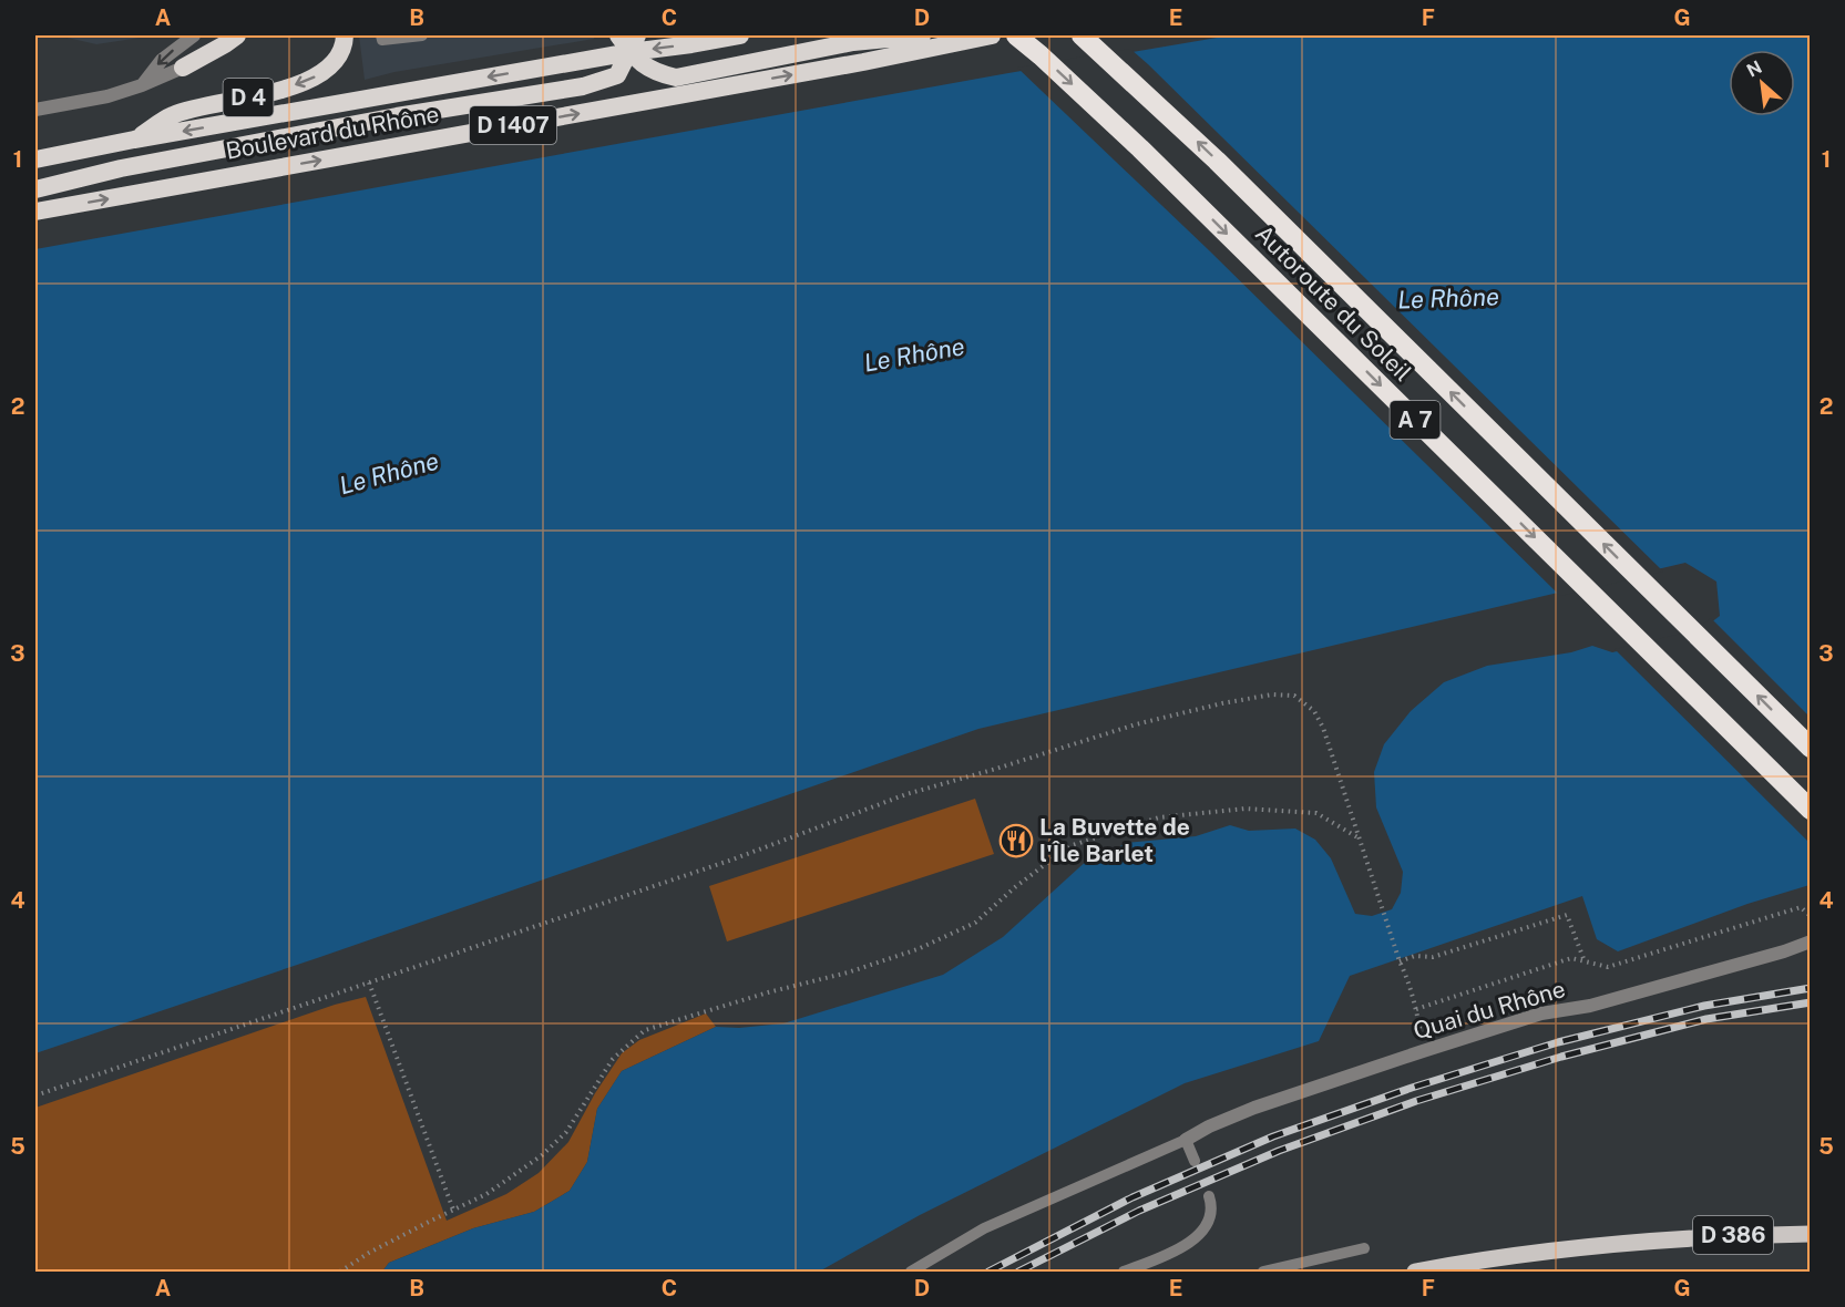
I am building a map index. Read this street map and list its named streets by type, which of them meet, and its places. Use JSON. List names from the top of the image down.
{
  "streets": {
    "highway": [
      "D 4",
      "D 1407",
      "Boulevard du Rhône",
      "Autoroute du Soleil",
      "A 7"
    ],
    "main road": ["D 386"],
    "street": ["Quai du Rhône"]
  },
  "crossings": [
    ["D 4", "Boulevard du Rhône"]
  ],
  "water": ["Le Rhône"],
  "places": {
    "restaurant": ["La Buvette de l'Île Barlet"]
  },
  "north": "top left",
  "grid": {
    "columns": [
      "A",
      "B",
      "C",
      "D",
      "E",
      "F",
      "G"
    ],
    "rows": [
      "1",
      "2",
      "3",
      "4",
      "5"
    ]
  }
}
